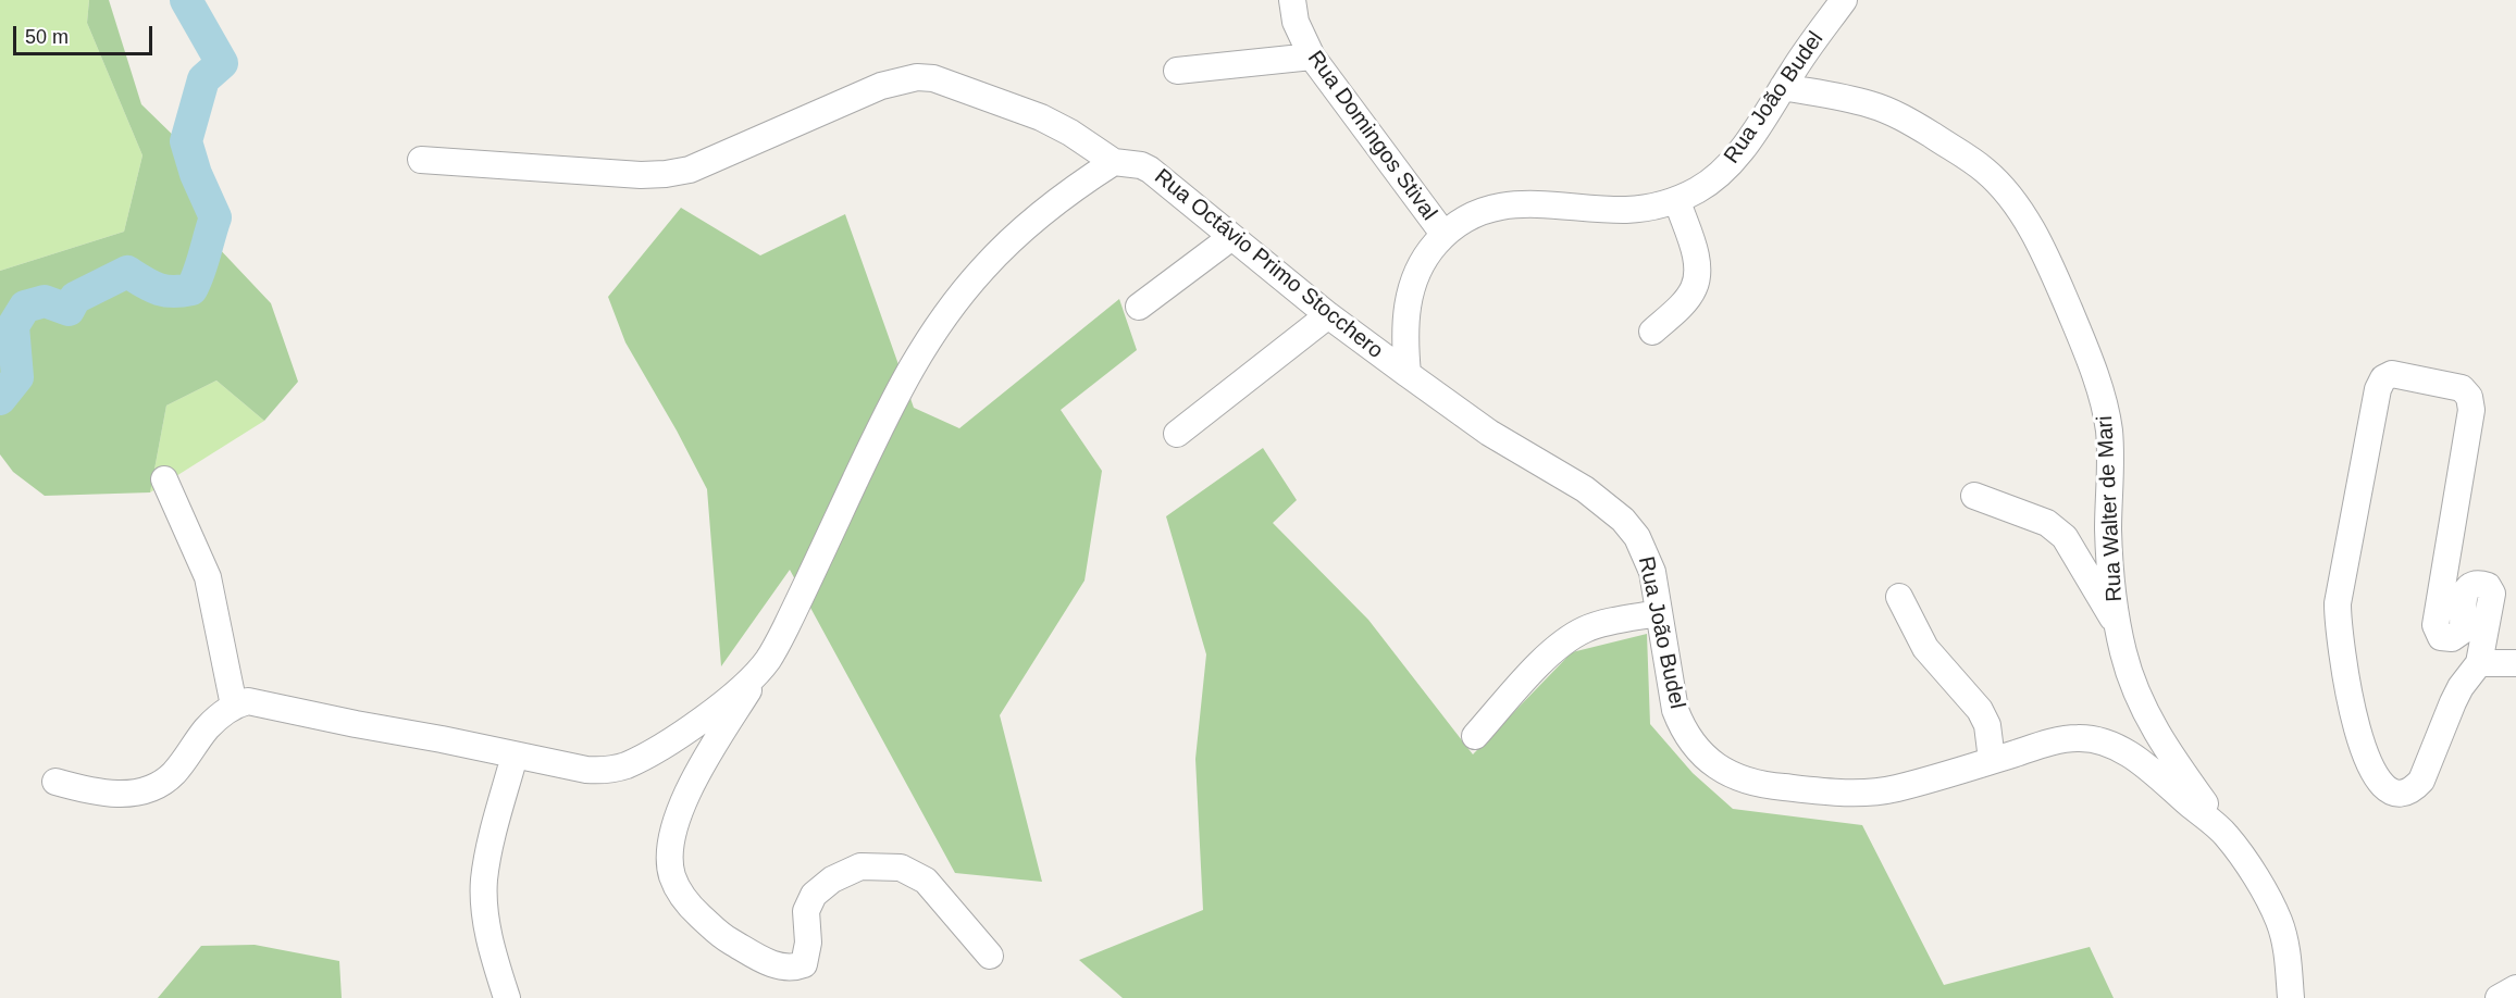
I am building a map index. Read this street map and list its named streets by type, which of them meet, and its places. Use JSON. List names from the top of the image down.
{
  "streets": {
    "street": [
      "Rua João Budel",
      "Rua Domingos Stival",
      "Rua Octávio Primo Stocchero",
      "Rua Walter de Mari"
    ]
  },
  "crossings": [
    ["Rua João Budel", "Rua Domingos Stival"],
    ["Rua João Budel", "Rua Octávio Primo Stocchero"],
    ["Rua João Budel", "Rua Walter de Mari"]
  ],
  "scale_bar": "50 m"
}
